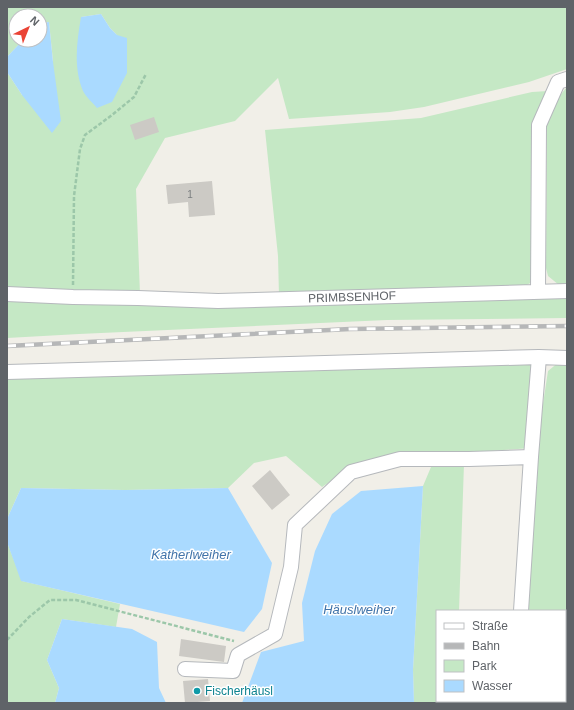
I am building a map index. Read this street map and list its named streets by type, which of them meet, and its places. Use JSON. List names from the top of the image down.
{
  "streets": {
    "lane": ["PRIMBSENHOF"]
  },
  "water": ["Katherlweiher", "Häuslweiher"],
  "places": ["Fischerhäusl"],
  "house_numbers": ["1"],
  "legend": [
    "Straße",
    "Bahn",
    "Park",
    "Wasser"
  ],
  "north": "top right"
}
